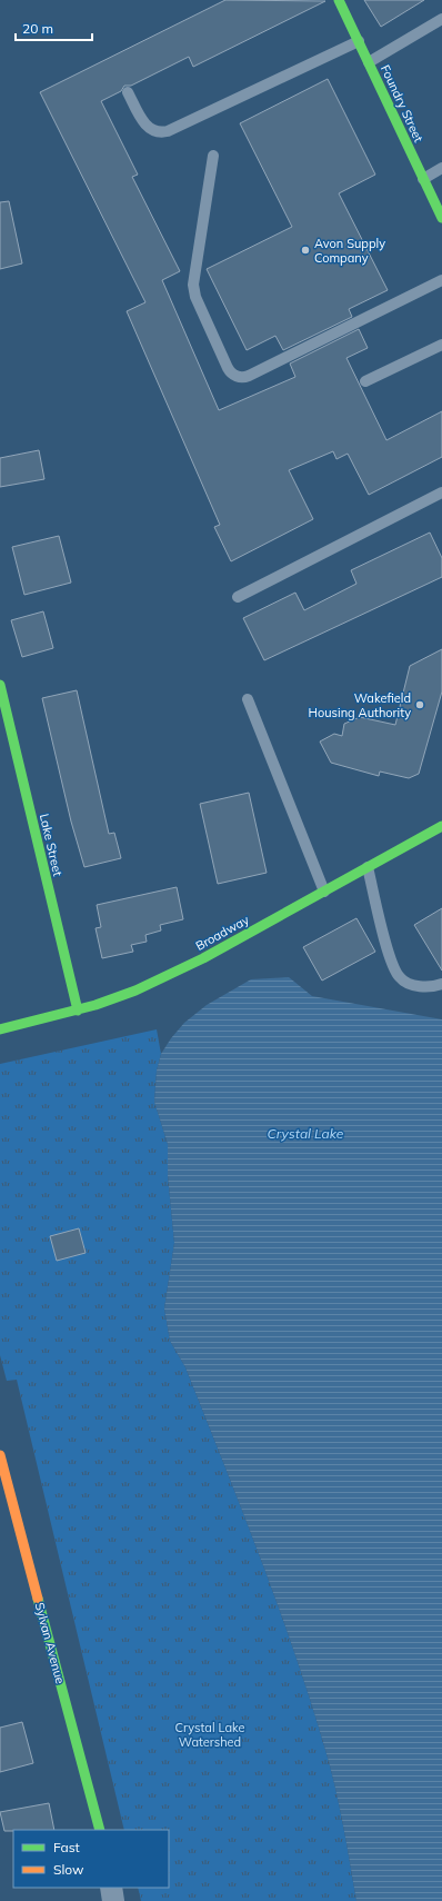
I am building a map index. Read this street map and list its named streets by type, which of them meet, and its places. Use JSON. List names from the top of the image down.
{
  "streets": {
    "street": [
      "Foundry Street",
      "Lake Street",
      "Broadway",
      "Sylvan Avenue"
    ]
  },
  "crossings": [
    ["Lake Street", "Broadway"]
  ],
  "water": ["Crystal Lake"],
  "parks": ["Crystal Lake Watershed"],
  "places": ["Avon Supply Company", "Wakefield Housing Authority"],
  "legend": ["Fast", "Slow"],
  "scale_bar": "20 m"
}
